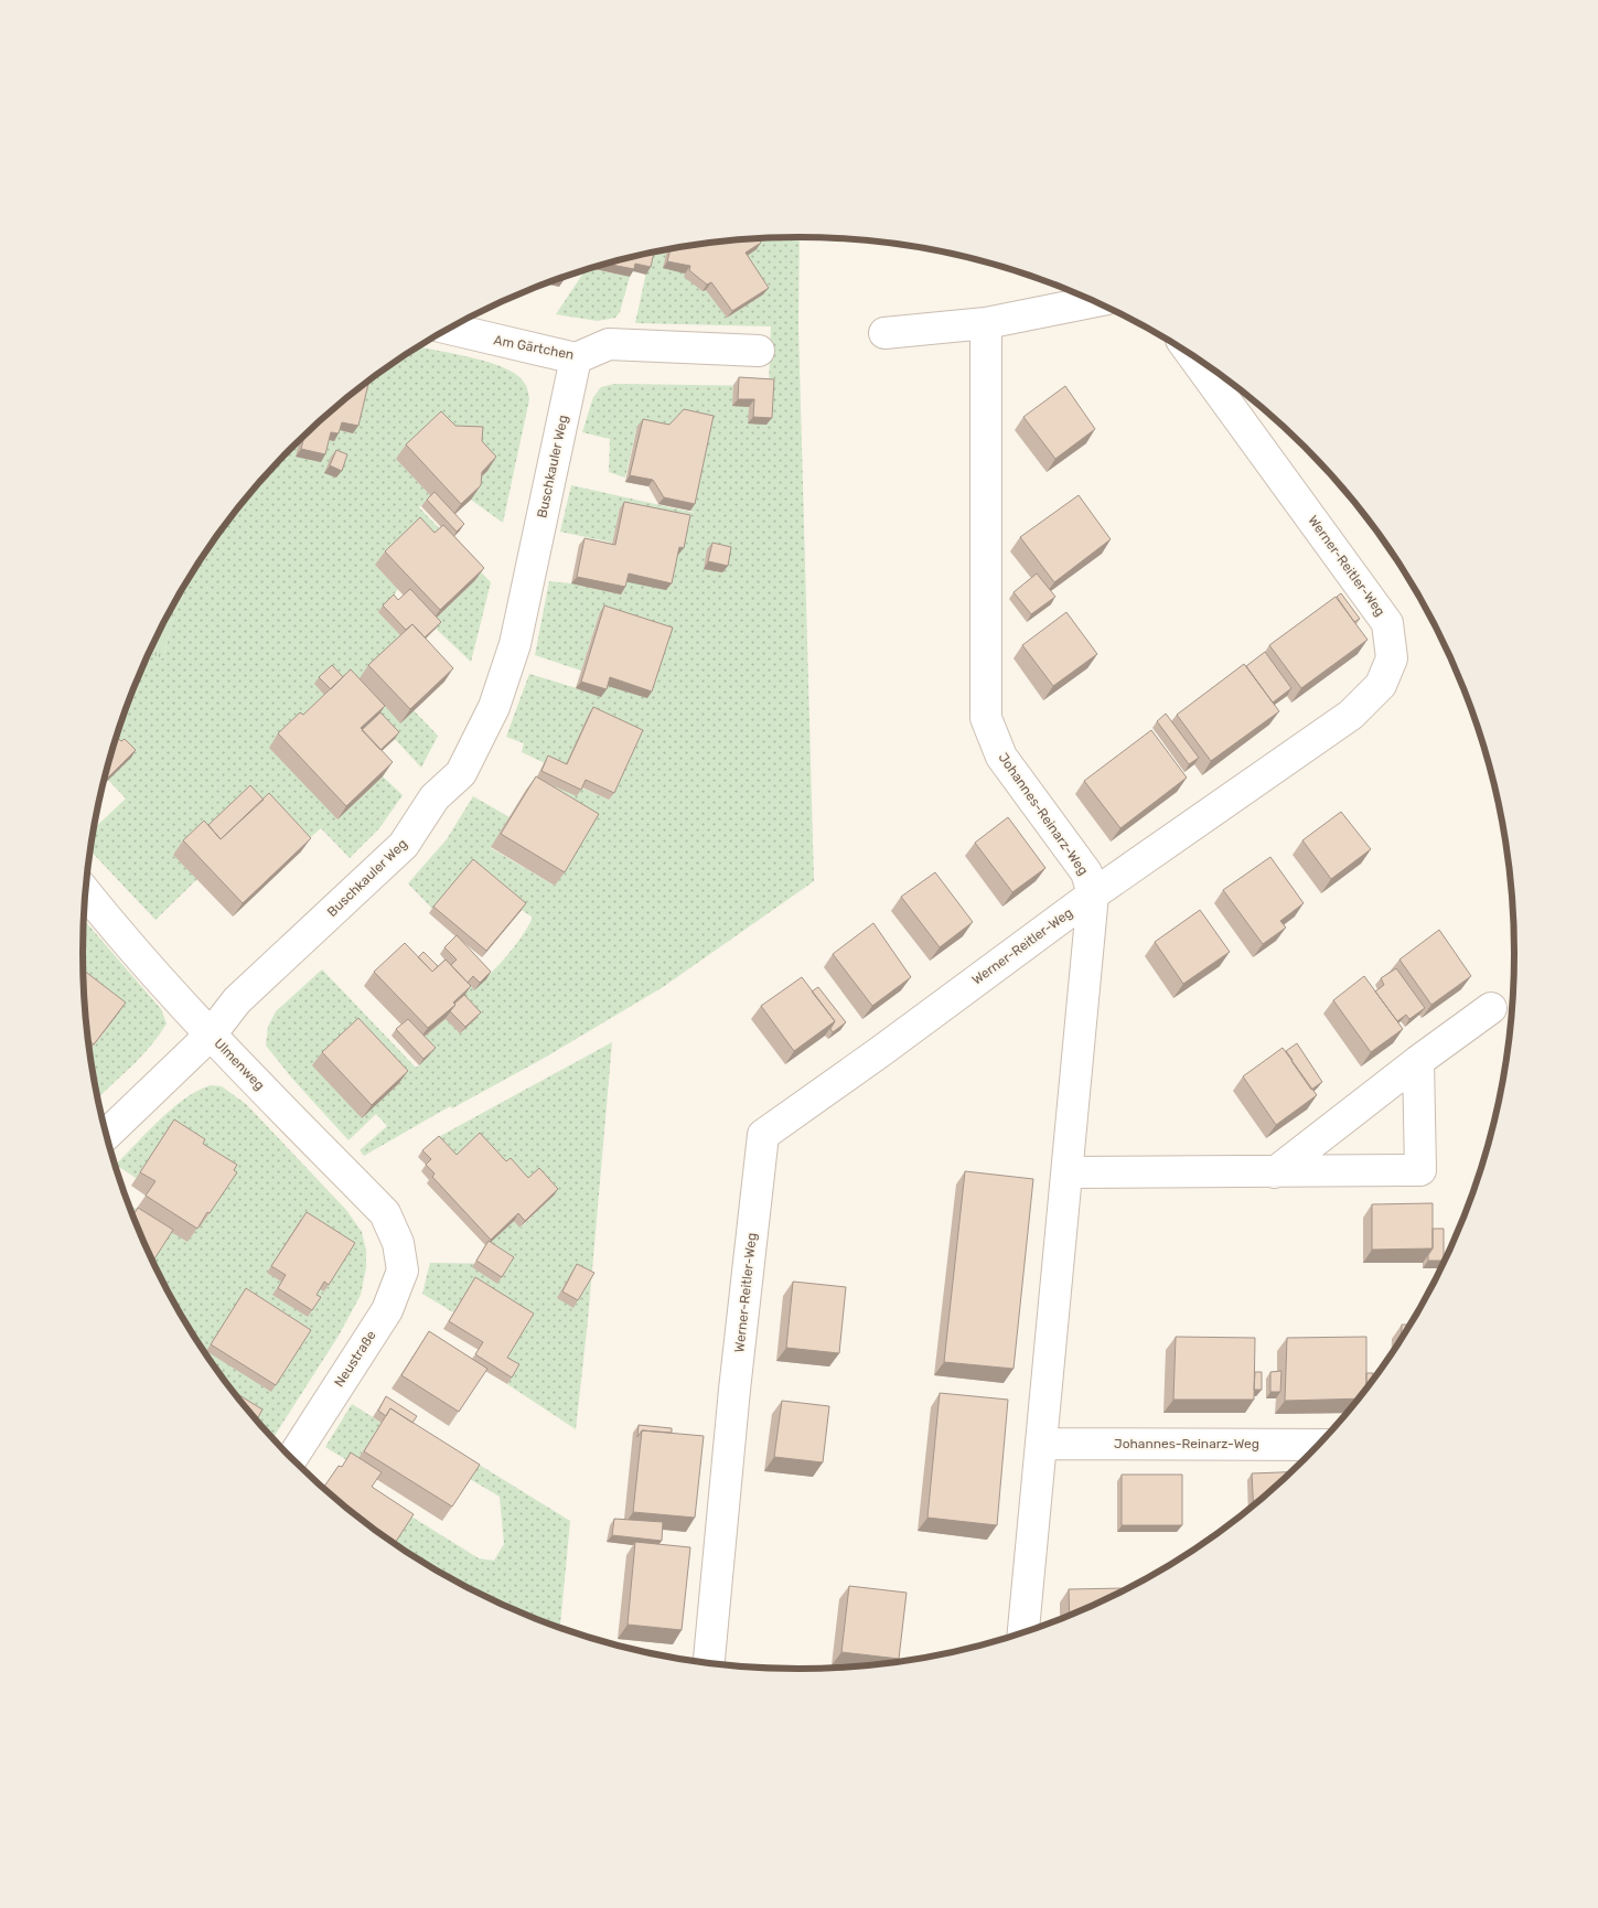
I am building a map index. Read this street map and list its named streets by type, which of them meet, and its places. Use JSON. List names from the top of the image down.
{
  "streets": {
    "street": [
      "Am Gärtchen",
      "Buschkauler Weg",
      "Werner-Reitler-Weg",
      "Johannes-Reinarz-Weg",
      "Ulmenweg",
      "Neustraße"
    ]
  },
  "crossings": [
    ["Am Gärtchen", "Buschkauler Weg"],
    ["Buschkauler Weg", "Ulmenweg"],
    ["Werner-Reitler-Weg", "Johannes-Reinarz-Weg"],
    ["Ulmenweg", "Neustraße"]
  ]
}
